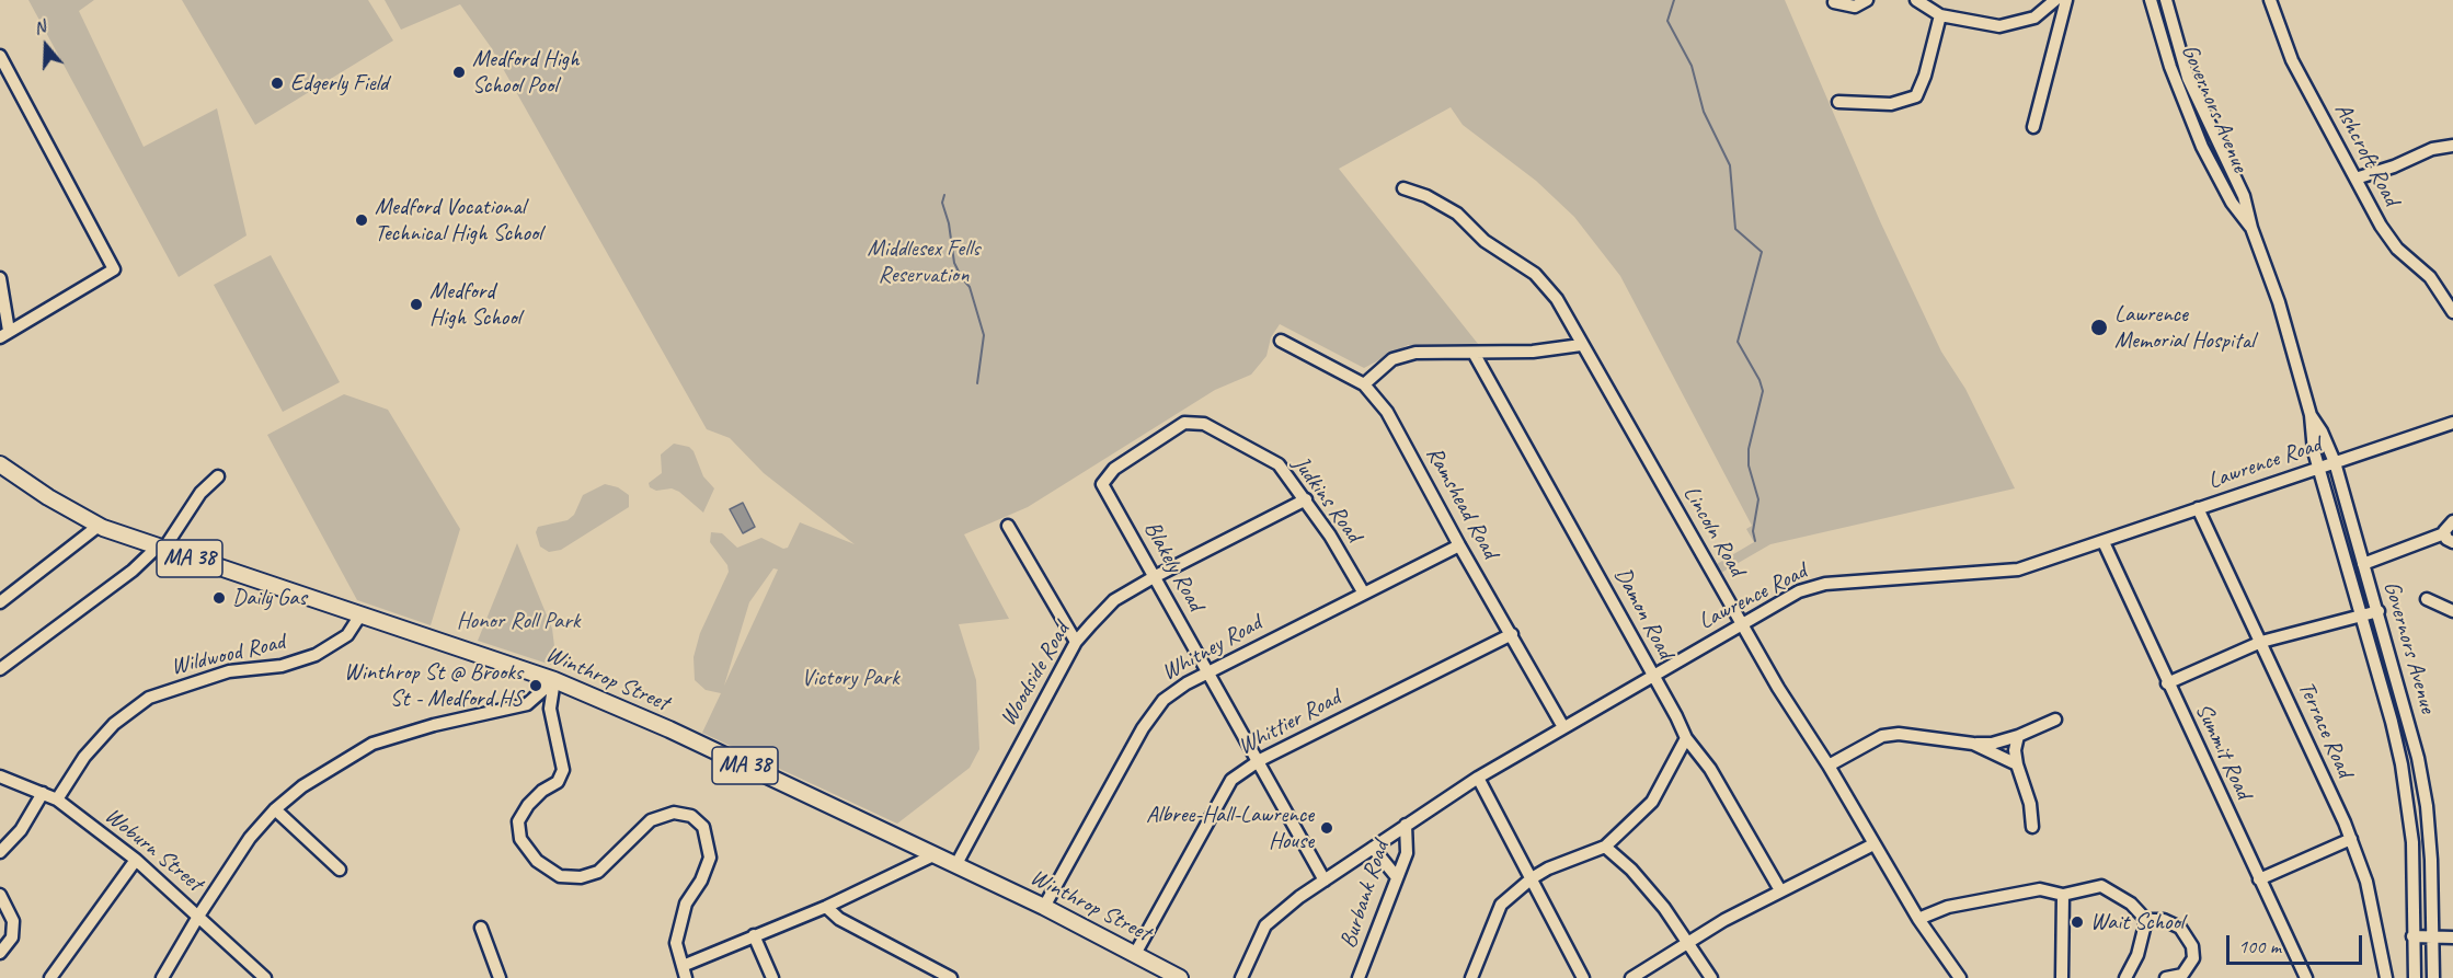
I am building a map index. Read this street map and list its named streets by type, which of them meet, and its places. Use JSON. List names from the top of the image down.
{
  "streets": {
    "main road": ["MA 38", "Winthrop Street"],
    "street": [
      "Governors Avenue",
      "Ashcroft Road",
      "Lawrence Road",
      "Judkins Road",
      "Ramshead Road",
      "Lincoln Road",
      "Blakely Road",
      "Damon Road",
      "Whitney Road",
      "Wildwood Road",
      "Woodside Road",
      "Whittier Road",
      "Terrace Road",
      "Summit Road",
      "Woburn Street",
      "Burbank Road"
    ]
  },
  "crossings": [
    ["Governors Avenue", "Lawrence Road"],
    ["Lawrence Road", "Ramshead Road"],
    ["Lawrence Road", "Lincoln Road"],
    ["Lawrence Road", "Blakely Road"],
    ["Lawrence Road", "Damon Road"],
    ["Lawrence Road", "Terrace Road"],
    ["Lawrence Road", "Summit Road"],
    ["Lawrence Road", "Burbank Road"],
    ["Judkins Road", "Blakely Road"],
    ["Judkins Road", "Whitney Road"],
    ["Judkins Road", "Woodside Road"],
    ["Ramshead Road", "Whitney Road"],
    ["Ramshead Road", "Whittier Road"],
    ["Blakely Road", "Whitney Road"],
    ["Blakely Road", "Woodside Road"],
    ["Blakely Road", "Whittier Road"],
    ["Whitney Road", "Winthrop Street"],
    ["Wildwood Road", "Winthrop Street"],
    ["Wildwood Road", "Woburn Street"],
    ["Woodside Road", "Winthrop Street"],
    ["Winthrop Street", "Whittier Road"]
  ],
  "parks": ["Middlesex Fells Reservation", "Honor Roll Park", "Victory Park"],
  "places": [
    "Medford High School Pool",
    "Edgerly Field",
    "Medford Vocational Technical High School",
    "Medford High School",
    "Lawrence Memorial Hospital",
    "Daily Gas",
    "Winthrop St @ Brooks St - Medford HS",
    "Albree-Hall-Lawrence House",
    "Wait School"
  ],
  "scale_bar": "100 m",
  "north": "top"
}
